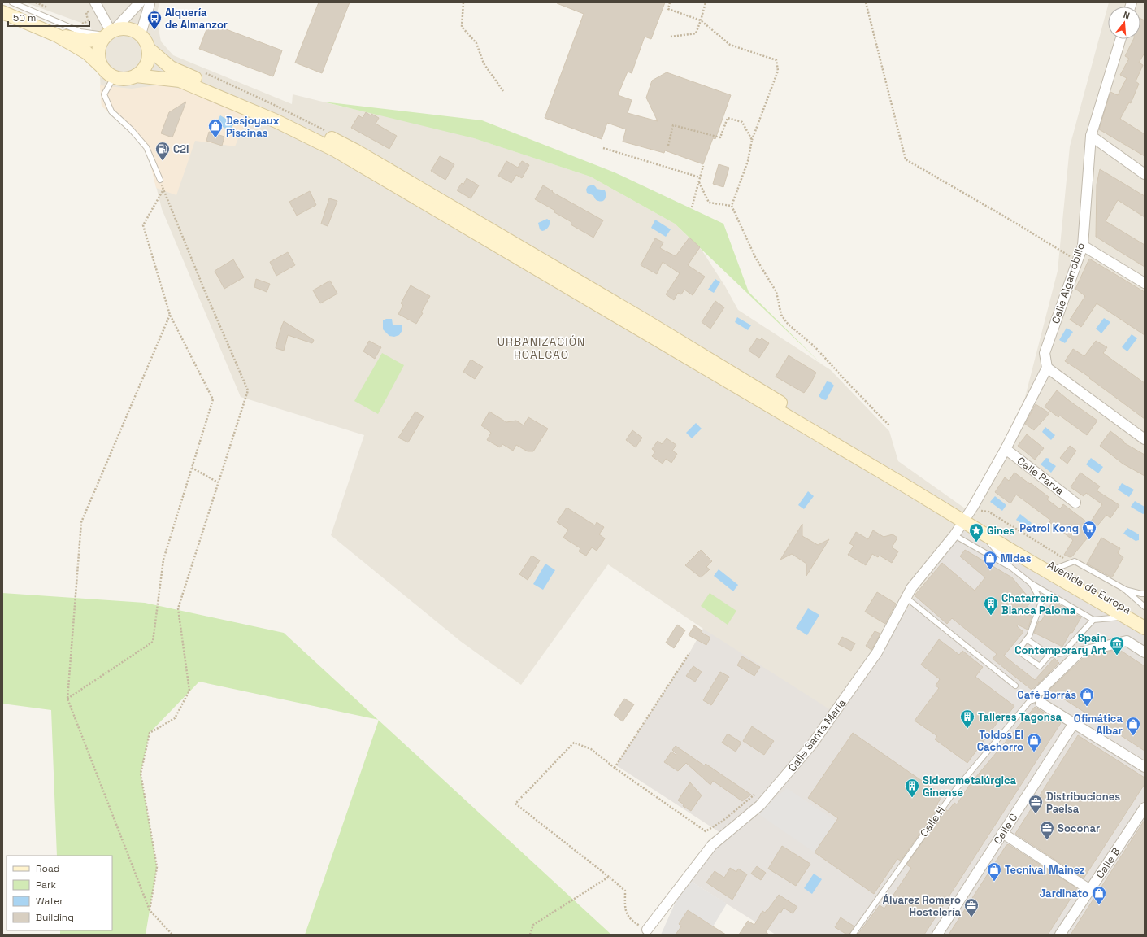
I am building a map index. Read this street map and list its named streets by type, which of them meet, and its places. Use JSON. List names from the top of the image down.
{
  "streets": {
    "main road": ["Avenida de Europa"],
    "street": [
      "Calle Algarrobillo",
      "Calle Parva",
      "Calle Santa María",
      "Calle H",
      "Calle C",
      "Calle B"
    ]
  },
  "crossings": [
    ["Avenida de Europa", "Calle Santa María"]
  ],
  "districts": ["URBANIZACIÓN ROALCAO"],
  "places": {
    "bus stop": ["Alquería de Almanzor"],
    "shop": [
      "Desjoyaux Piscinas",
      "Midas",
      "Café Borrás",
      "Ofimática Albar",
      "Toldos El Cachorro",
      "Tecnival Mainez",
      "Jardinato"
    ],
    "fuel station": ["C2I"],
    "supermarket": ["Petrol Kong"],
    "place": ["Gines"],
    "building": ["Chatarrería Blanca Paloma", "Talleres Tagonsa", "Siderometalúrgica Ginense"],
    "museum": ["Spain Contemporary Art"],
    "office": ["Distribuciones Paelsa", "Soconar", "Álvarez Romero Hostelería"]
  },
  "legend": [
    "Road",
    "Park",
    "Water",
    "Building"
  ],
  "scale_bar": "50 m",
  "north": "top"
}
